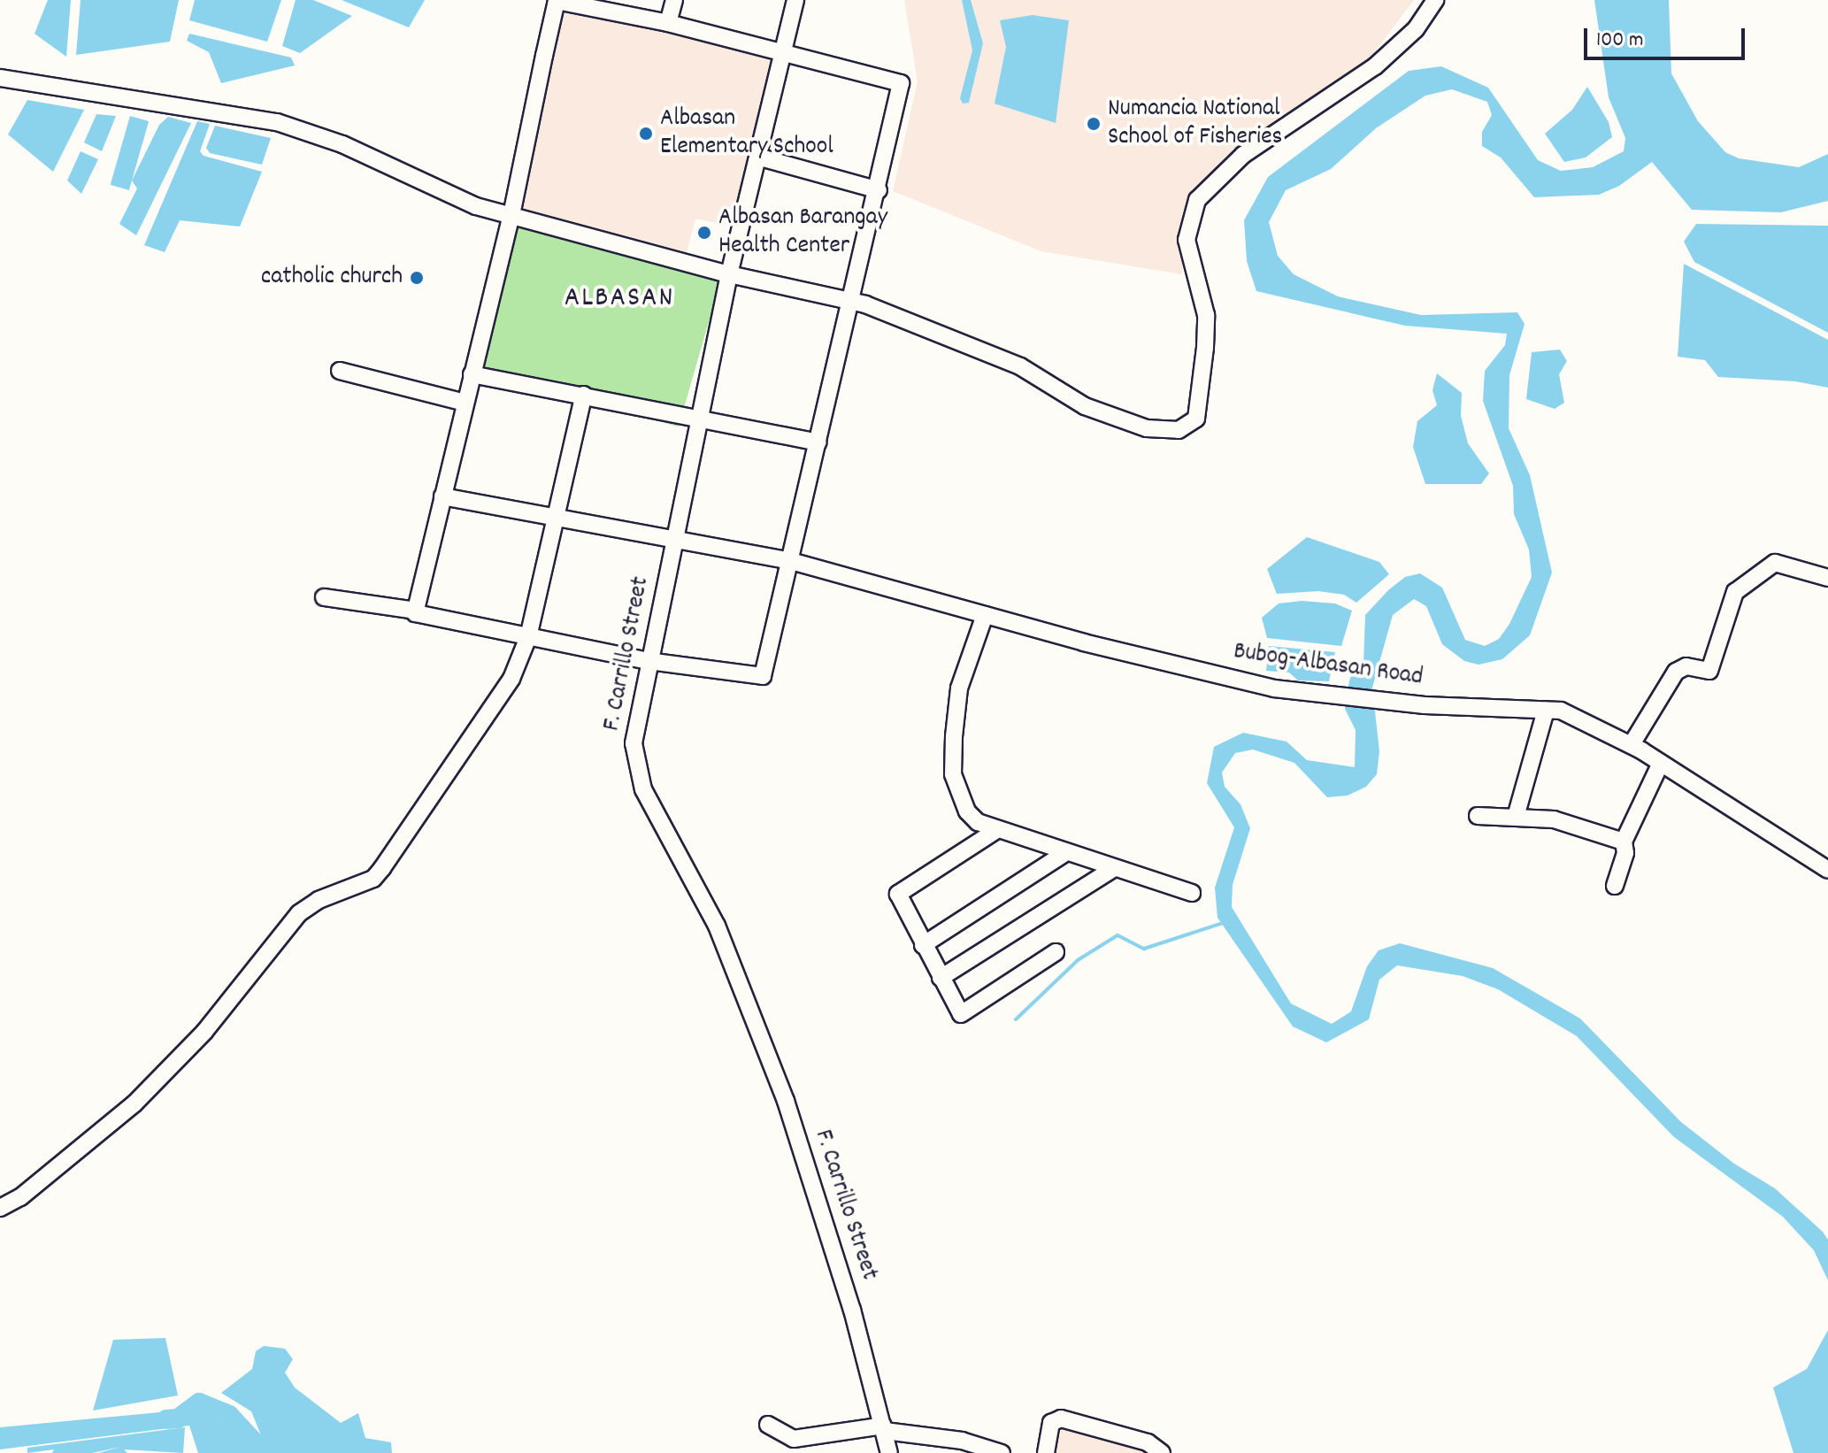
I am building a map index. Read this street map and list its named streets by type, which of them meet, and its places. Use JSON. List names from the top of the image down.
{
  "streets": {
    "street": ["F. Carrillo Street", "Bubog-Albasan Road"]
  },
  "crossings": [
    ["F. Carrillo Street", "Bubog-Albasan Road"]
  ],
  "districts": ["ALBASAN"],
  "places": [
    "Numancia National School of Fisheries",
    "Albasan Elementary School",
    "Albasan Barangay Health Center",
    "catholic church"
  ],
  "scale_bar": "100 m"
}
